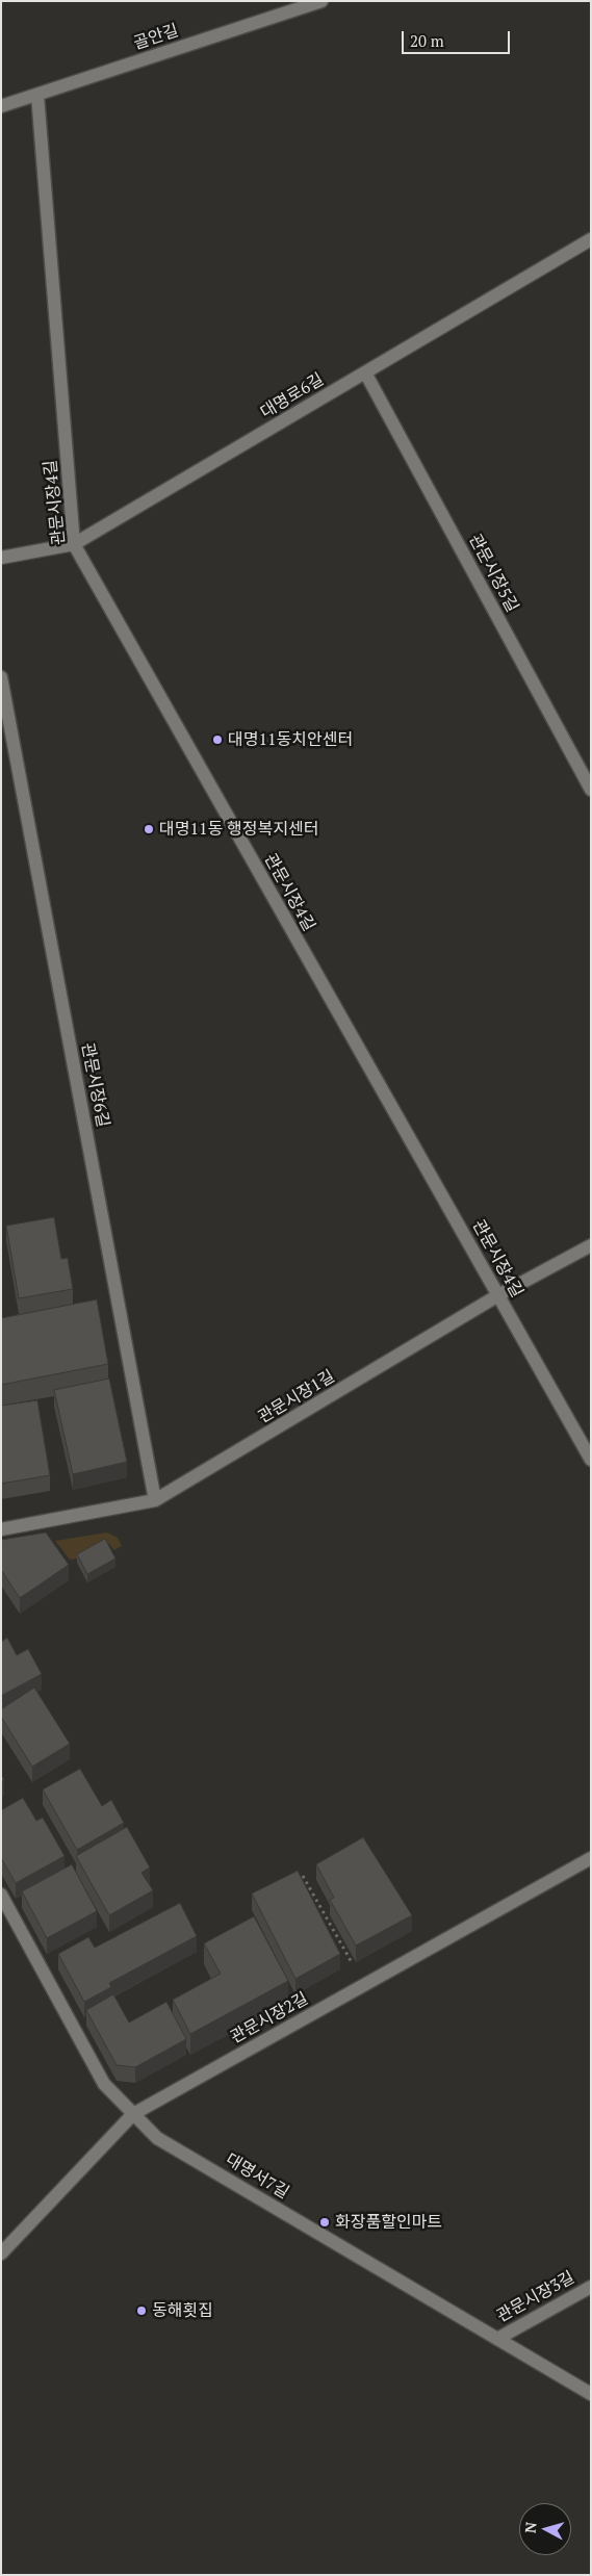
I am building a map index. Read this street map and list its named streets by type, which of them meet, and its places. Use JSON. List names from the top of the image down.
{
  "streets": {
    "street": [
      "골안길",
      "대명로6길",
      "관문시장4길",
      "관문시장5길",
      "관문시장6길",
      "관문시장1길",
      "관문시장2길",
      "대명서7길",
      "관문시장3길"
    ]
  },
  "crossings": [
    ["골안길", "관문시장4길"],
    ["대명로6길", "관문시장4길"],
    ["대명로6길", "관문시장5길"],
    ["관문시장4길", "관문시장1길"],
    ["관문시장6길", "관문시장1길"],
    ["관문시장2길", "대명서7길"],
    ["대명서7길", "관문시장3길"]
  ],
  "places": [
    "대명11동치안센터",
    "대명11동 행정복지센터",
    "화장품할인마트",
    "동해횟집"
  ],
  "scale_bar": "20 m",
  "north": "left"
}
